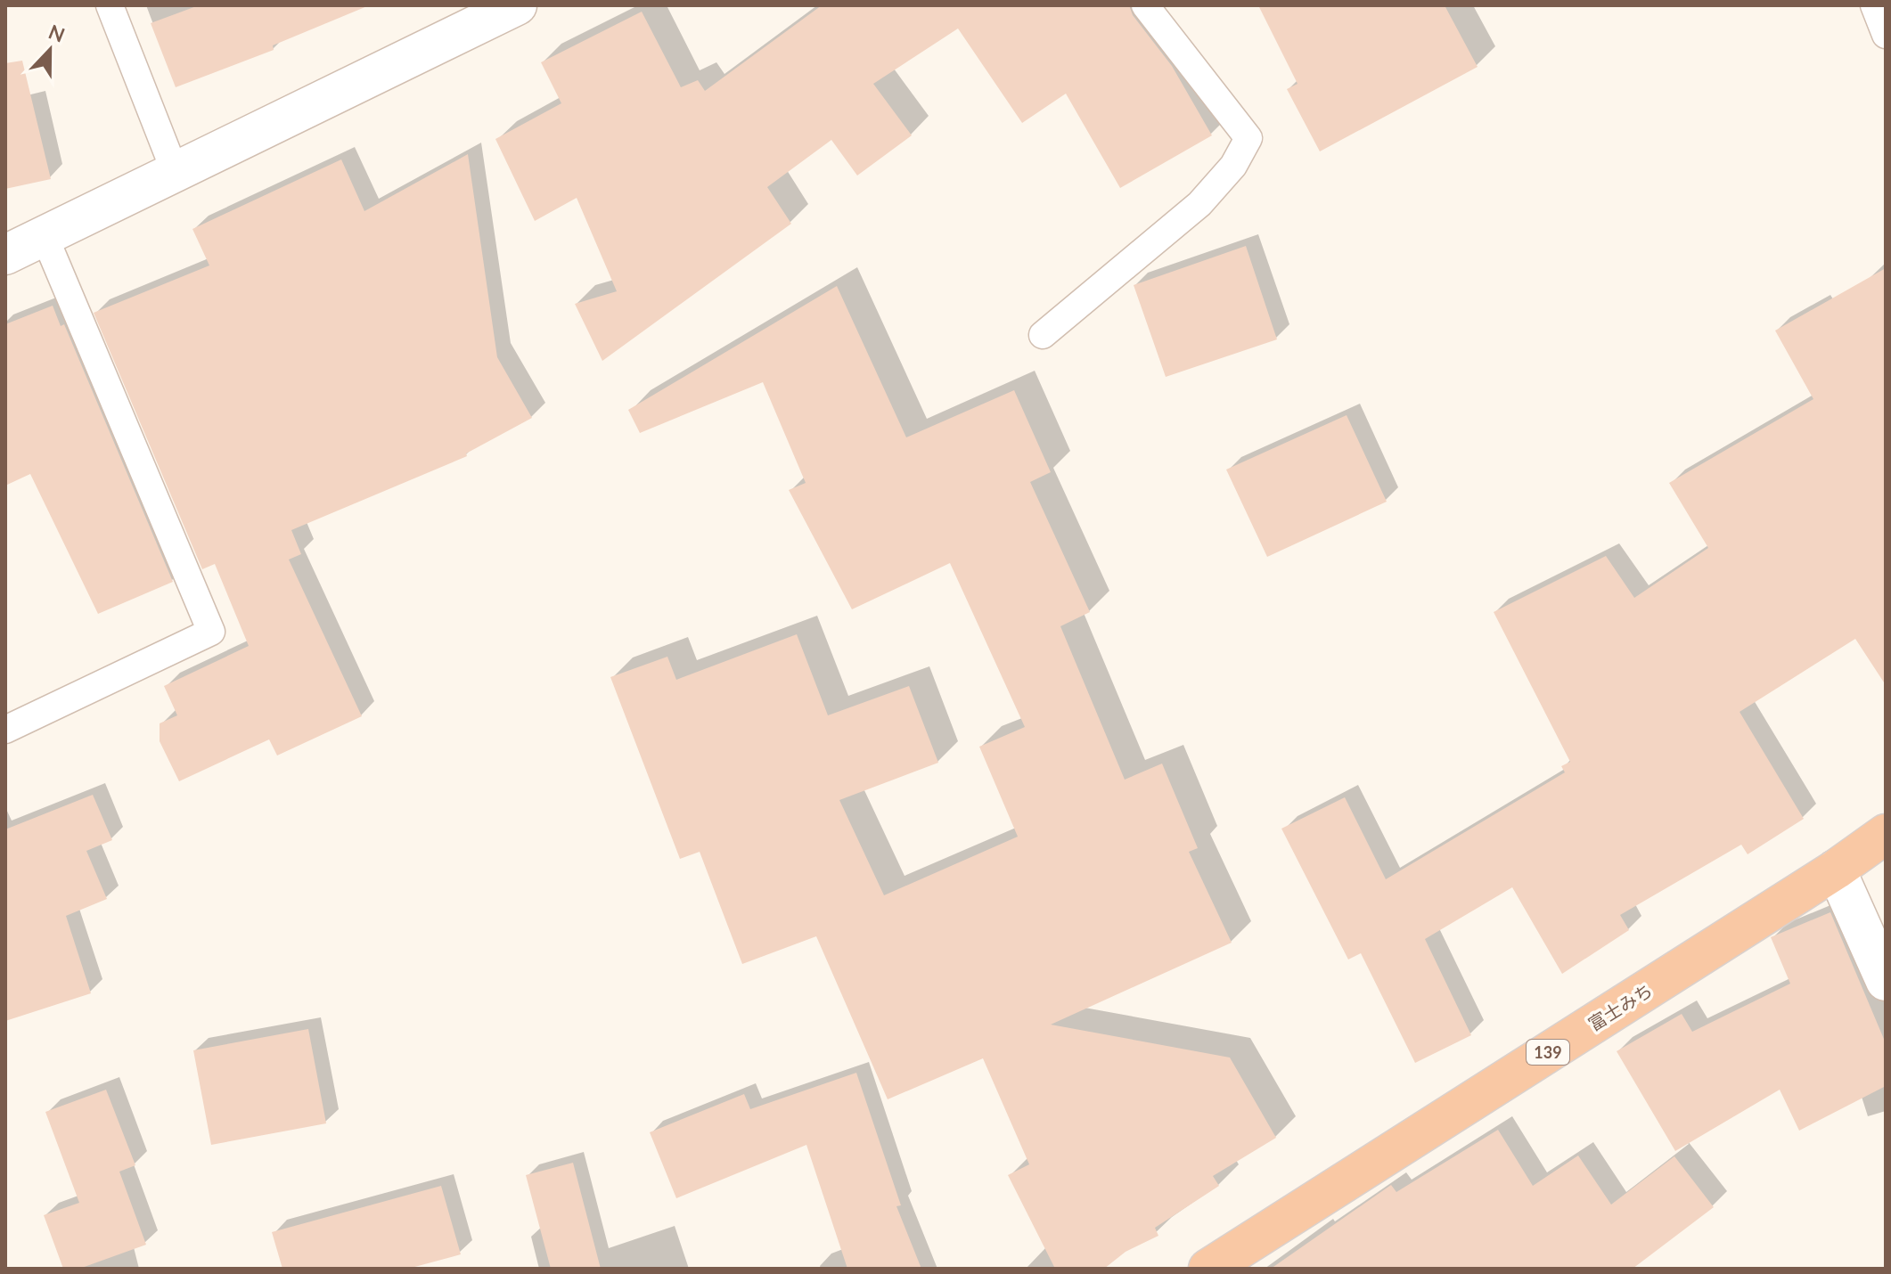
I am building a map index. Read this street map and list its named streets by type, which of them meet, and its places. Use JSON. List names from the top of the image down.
{
  "streets": {
    "highway": ["富士みち", "139"]
  },
  "north": "top"
}
